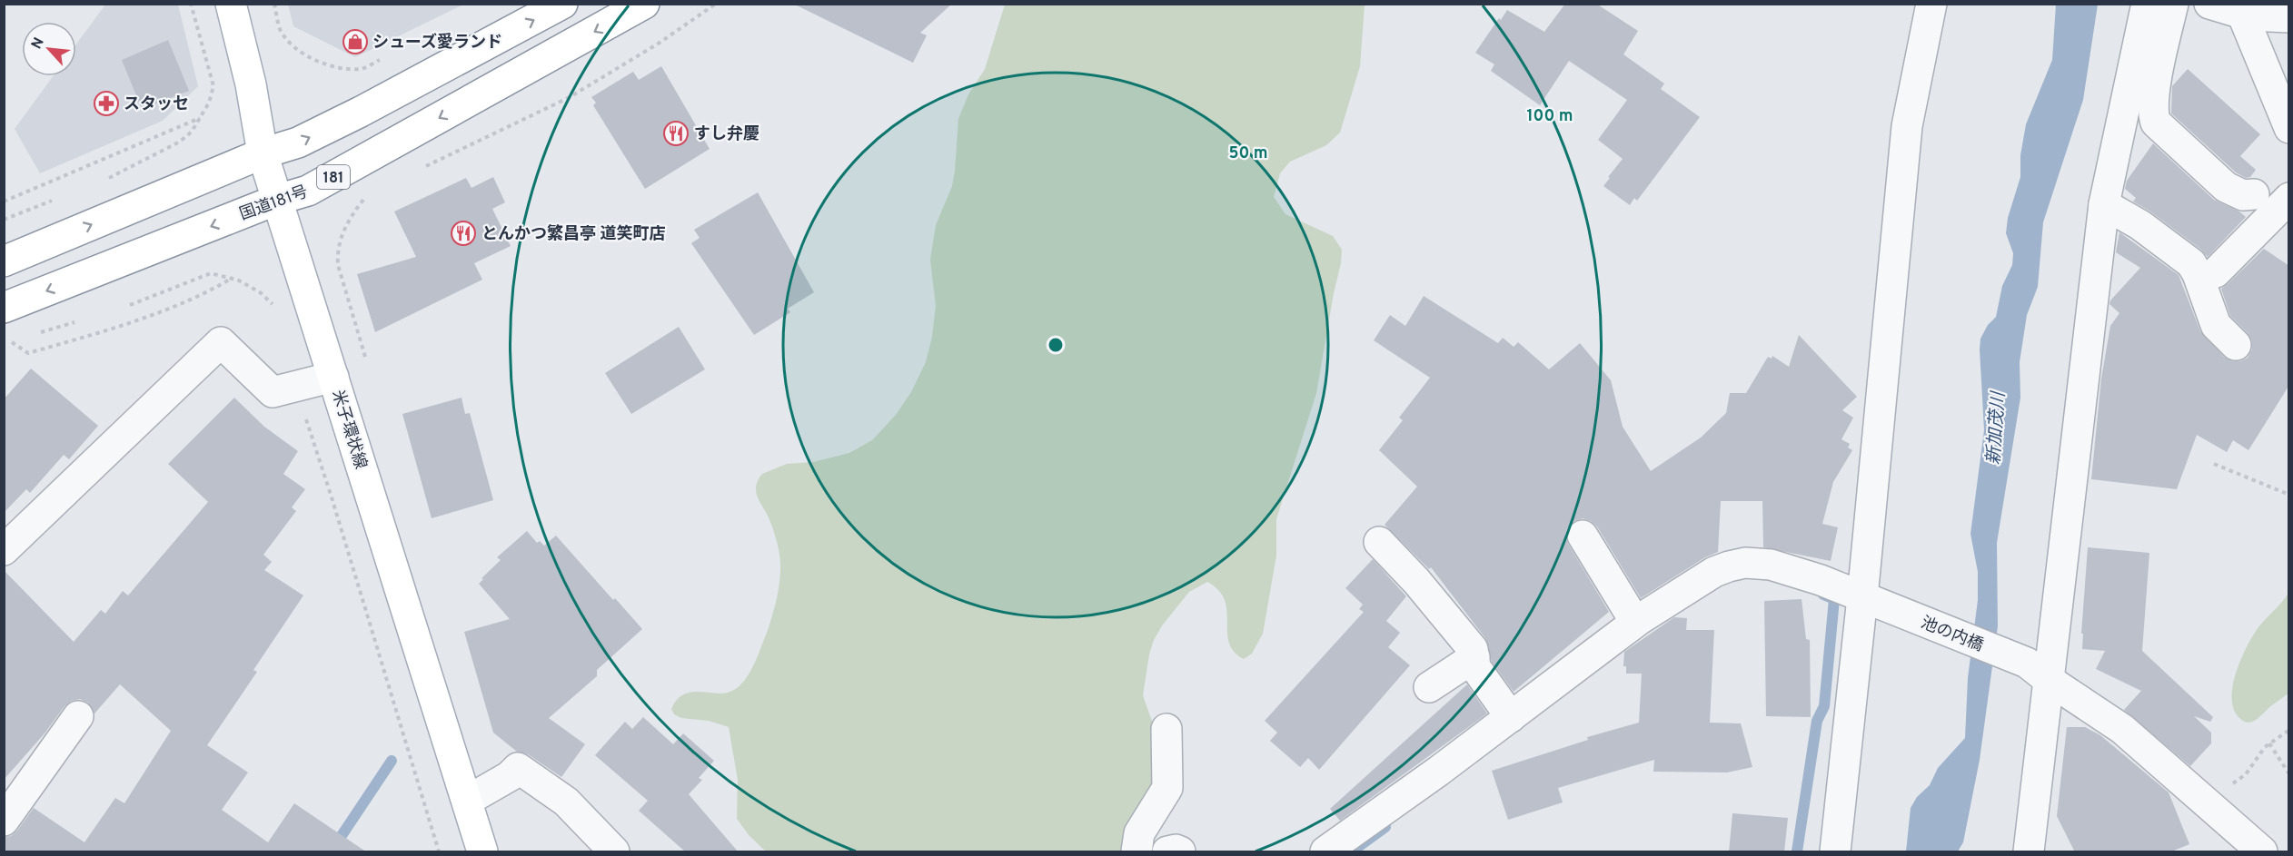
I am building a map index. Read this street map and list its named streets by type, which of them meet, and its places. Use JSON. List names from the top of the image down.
{
  "streets": {
    "main road": ["181", "国道181号", "米子環状線"],
    "street": ["池の内橋"]
  },
  "crossings": [
    ["国道181号", "米子環状線"]
  ],
  "water": ["新加茂川"],
  "places": {
    "shop": ["シューズ愛ランド"],
    "pharmacy": ["スタッセ"],
    "restaurant": ["すし弁慶", "とんかつ繁昌亭 道笑町店"]
  },
  "north": "top left",
  "rings": ["100 m", "50 m"]
}
